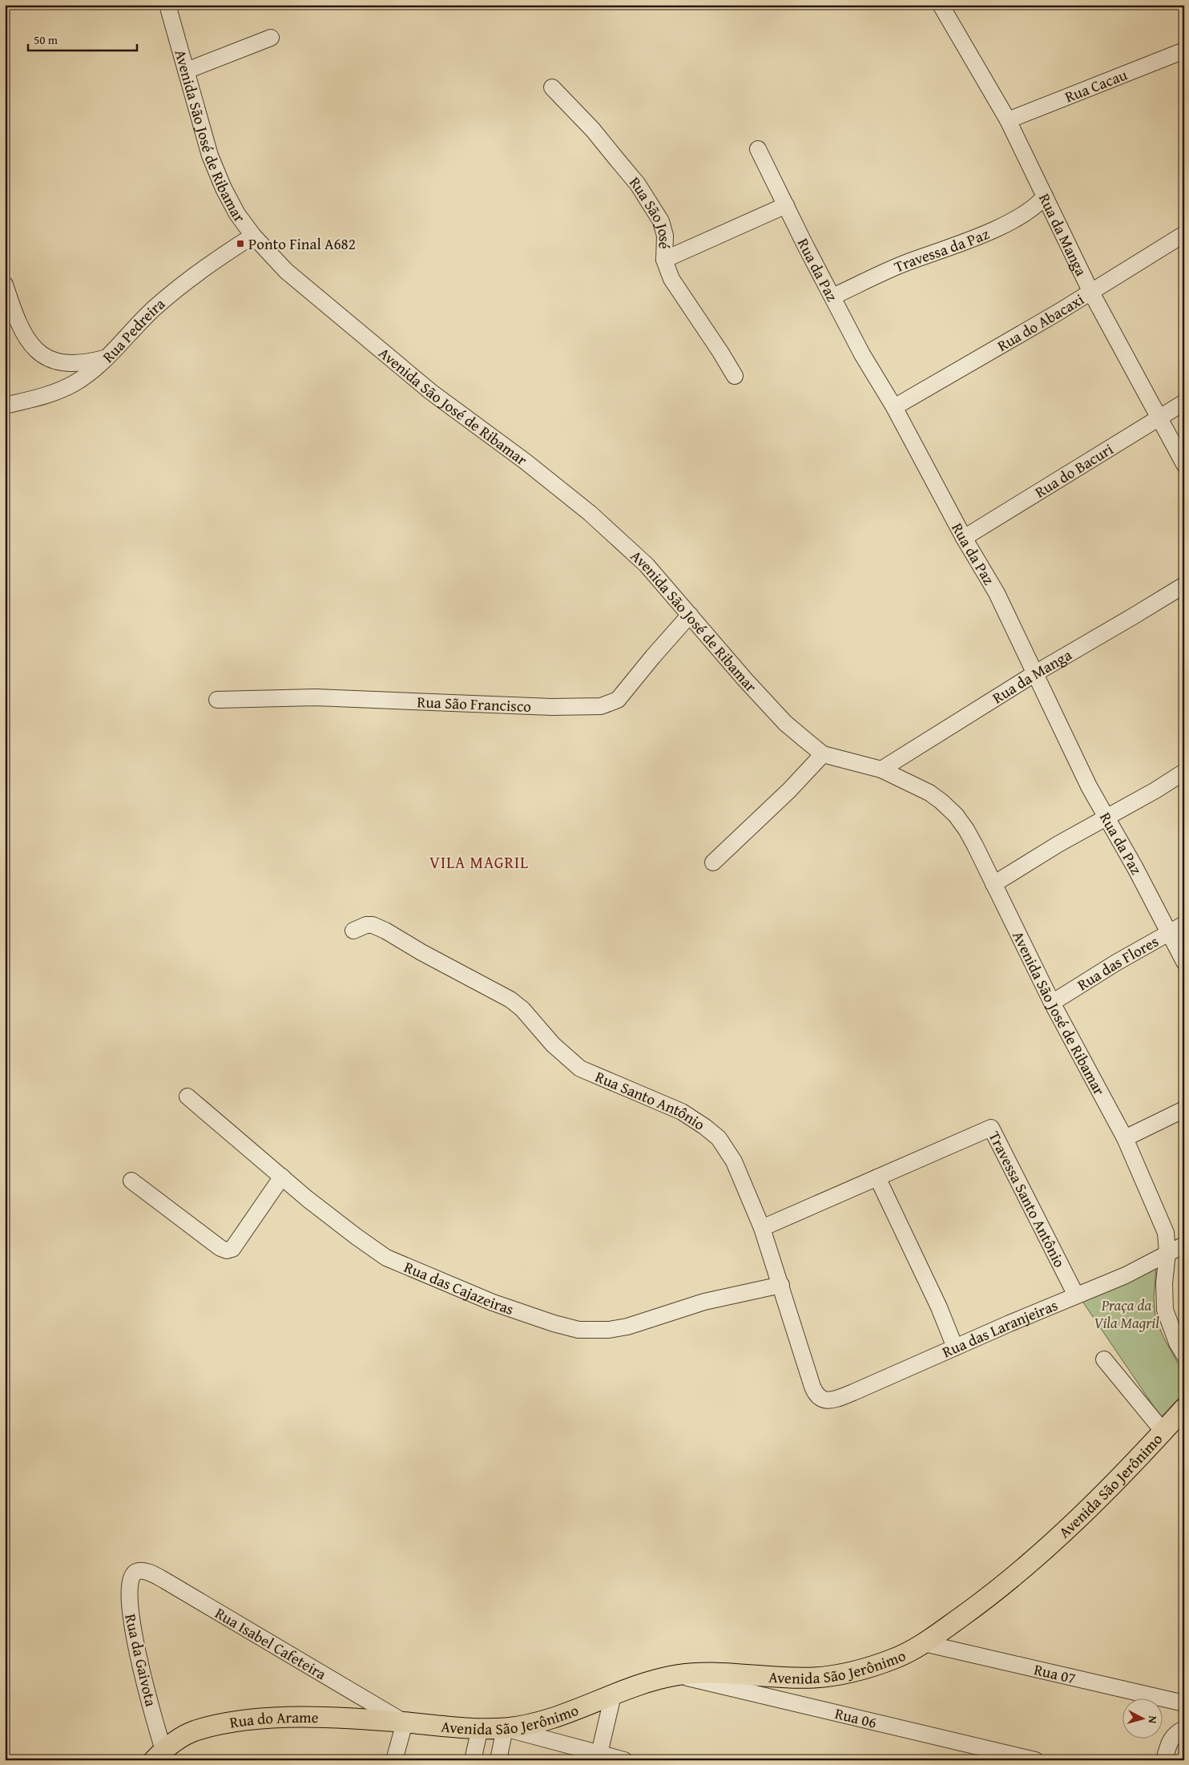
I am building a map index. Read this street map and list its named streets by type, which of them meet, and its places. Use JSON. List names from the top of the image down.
{
  "streets": {
    "main road": ["Avenida São Jerônimo", "Rua do Arame"],
    "street": [
      "Rua Cacau",
      "Avenida São José de Ribamar",
      "Rua São José",
      "Rua da Manga",
      "Travessa da Paz",
      "Rua da Paz",
      "Rua do Abacaxi",
      "Rua Pedreira",
      "Rua do Bacuri",
      "Rua São Francisco",
      "Rua das Flores",
      "Rua Santo Antônio",
      "Travessa Santo Antônio",
      "Rua das Cajazeiras",
      "Rua das Laranjeiras",
      "Rua Isabel Cafeteira",
      "Rua da Gaivota",
      "Rua 07",
      "Rua 06"
    ]
  },
  "crossings": [
    ["Rua Cacau", "Rua da Manga"],
    ["Avenida São José de Ribamar", "Rua da Manga"],
    ["Avenida São José de Ribamar", "Rua Pedreira"],
    ["Avenida São José de Ribamar", "Rua São Francisco"],
    ["Avenida São José de Ribamar", "Rua das Flores"],
    ["Avenida São José de Ribamar", "Rua das Laranjeiras"],
    ["Rua da Manga", "Travessa da Paz"],
    ["Rua da Manga", "Rua da Paz"],
    ["Rua da Manga", "Rua do Abacaxi"],
    ["Rua da Manga", "Rua do Bacuri"],
    ["Travessa da Paz", "Rua da Paz"],
    ["Rua da Paz", "Rua do Abacaxi"],
    ["Rua da Paz", "Rua do Bacuri"],
    ["Rua da Paz", "Rua das Flores"],
    ["Rua Santo Antônio", "Travessa Santo Antônio"],
    ["Rua Santo Antônio", "Rua das Cajazeiras"],
    ["Rua Santo Antônio", "Rua das Laranjeiras"],
    ["Travessa Santo Antônio", "Rua das Laranjeiras"],
    ["Avenida São Jerônimo", "Rua Isabel Cafeteira"],
    ["Avenida São Jerônimo", "Rua 07"],
    ["Avenida São Jerônimo", "Rua 06"],
    ["Avenida São Jerônimo", "Rua do Arame"],
    ["Rua Isabel Cafeteira", "Rua da Gaivota"],
    ["Rua Isabel Cafeteira", "Rua do Arame"],
    ["Rua da Gaivota", "Rua do Arame"]
  ],
  "districts": ["VILA MAGRIL"],
  "parks": ["Praça da Vila Magril"],
  "places": {
    "transit": ["Ponto Final A682"]
  },
  "scale_bar": "50 m",
  "north": "right"
}
